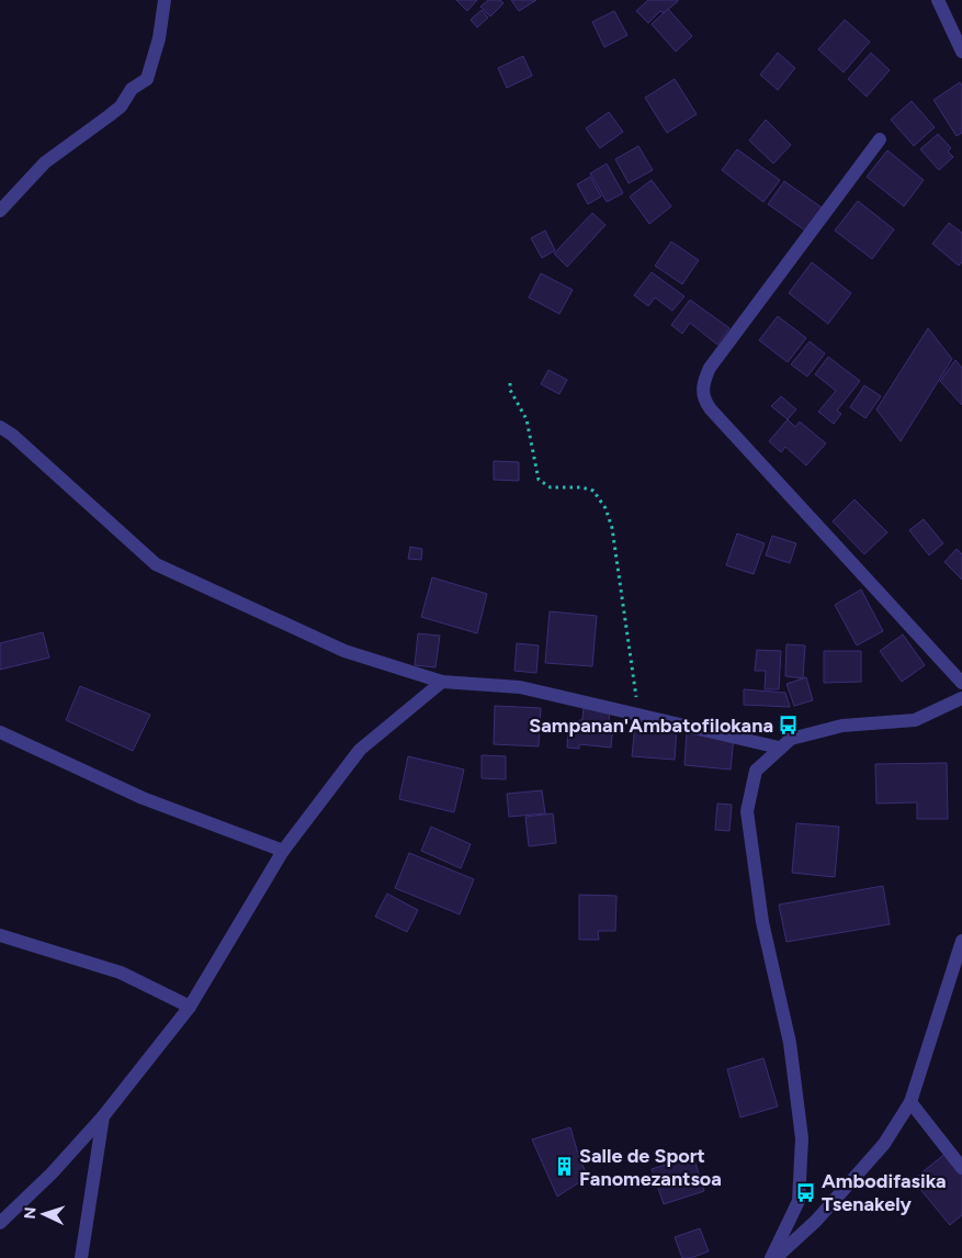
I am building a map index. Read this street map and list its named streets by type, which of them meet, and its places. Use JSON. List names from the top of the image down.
{
  "places": {
    "bus stop": ["Sampanan'Ambatofilokana", "Ambodifasika Tsenakely"],
    "building": ["Salle de Sport Fanomezantsoa"]
  },
  "north": "left"
}
